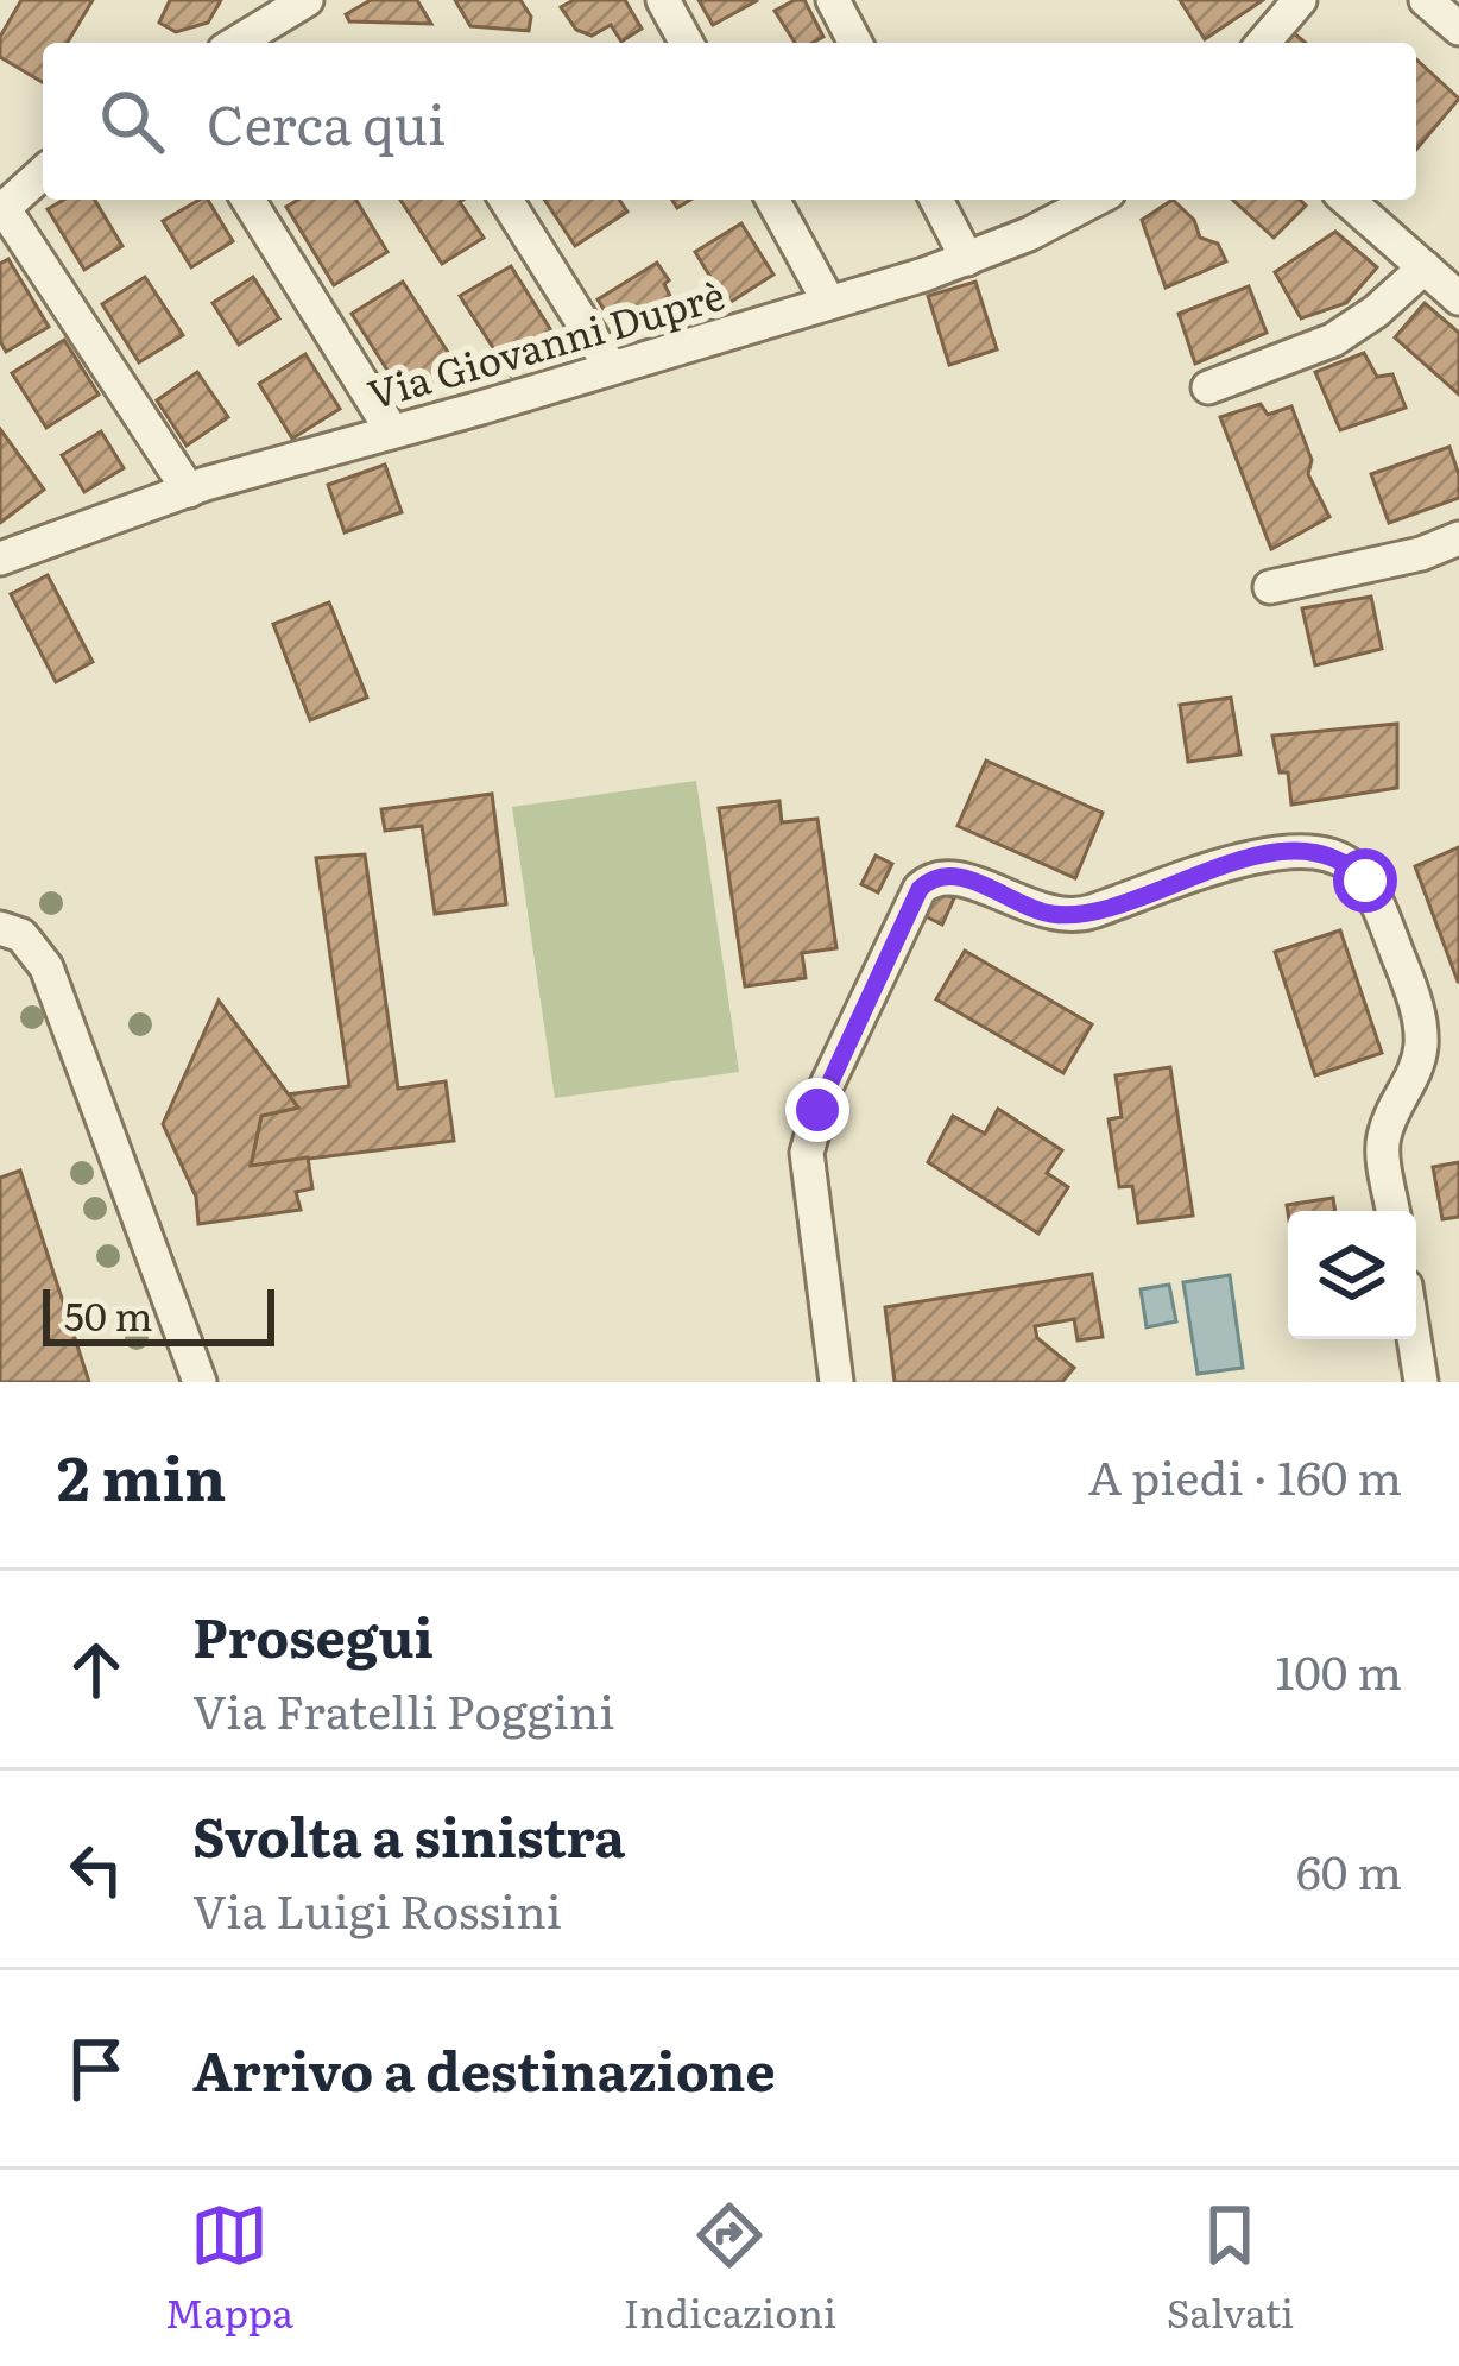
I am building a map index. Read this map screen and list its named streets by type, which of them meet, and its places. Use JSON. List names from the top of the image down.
{
  "streets": {
    "street": ["Via Giovanni Duprè"]
  },
  "scale_bar": "50 m",
  "page": {
    "search": "Cerca qui",
    "scale": "50 m",
    "heading": ["2 min", "A piedi · 160 m"],
    "list": [
      ["Prosegui", "Via Fratelli Poggini", "100 m"],
      ["Svolta a sinistra", "Via Luigi Rossini", "60 m"],
      "Arrivo a destinazione"
    ],
    "nav": ["Mappa", "Indicazioni", "Salvati"]
  }
}
